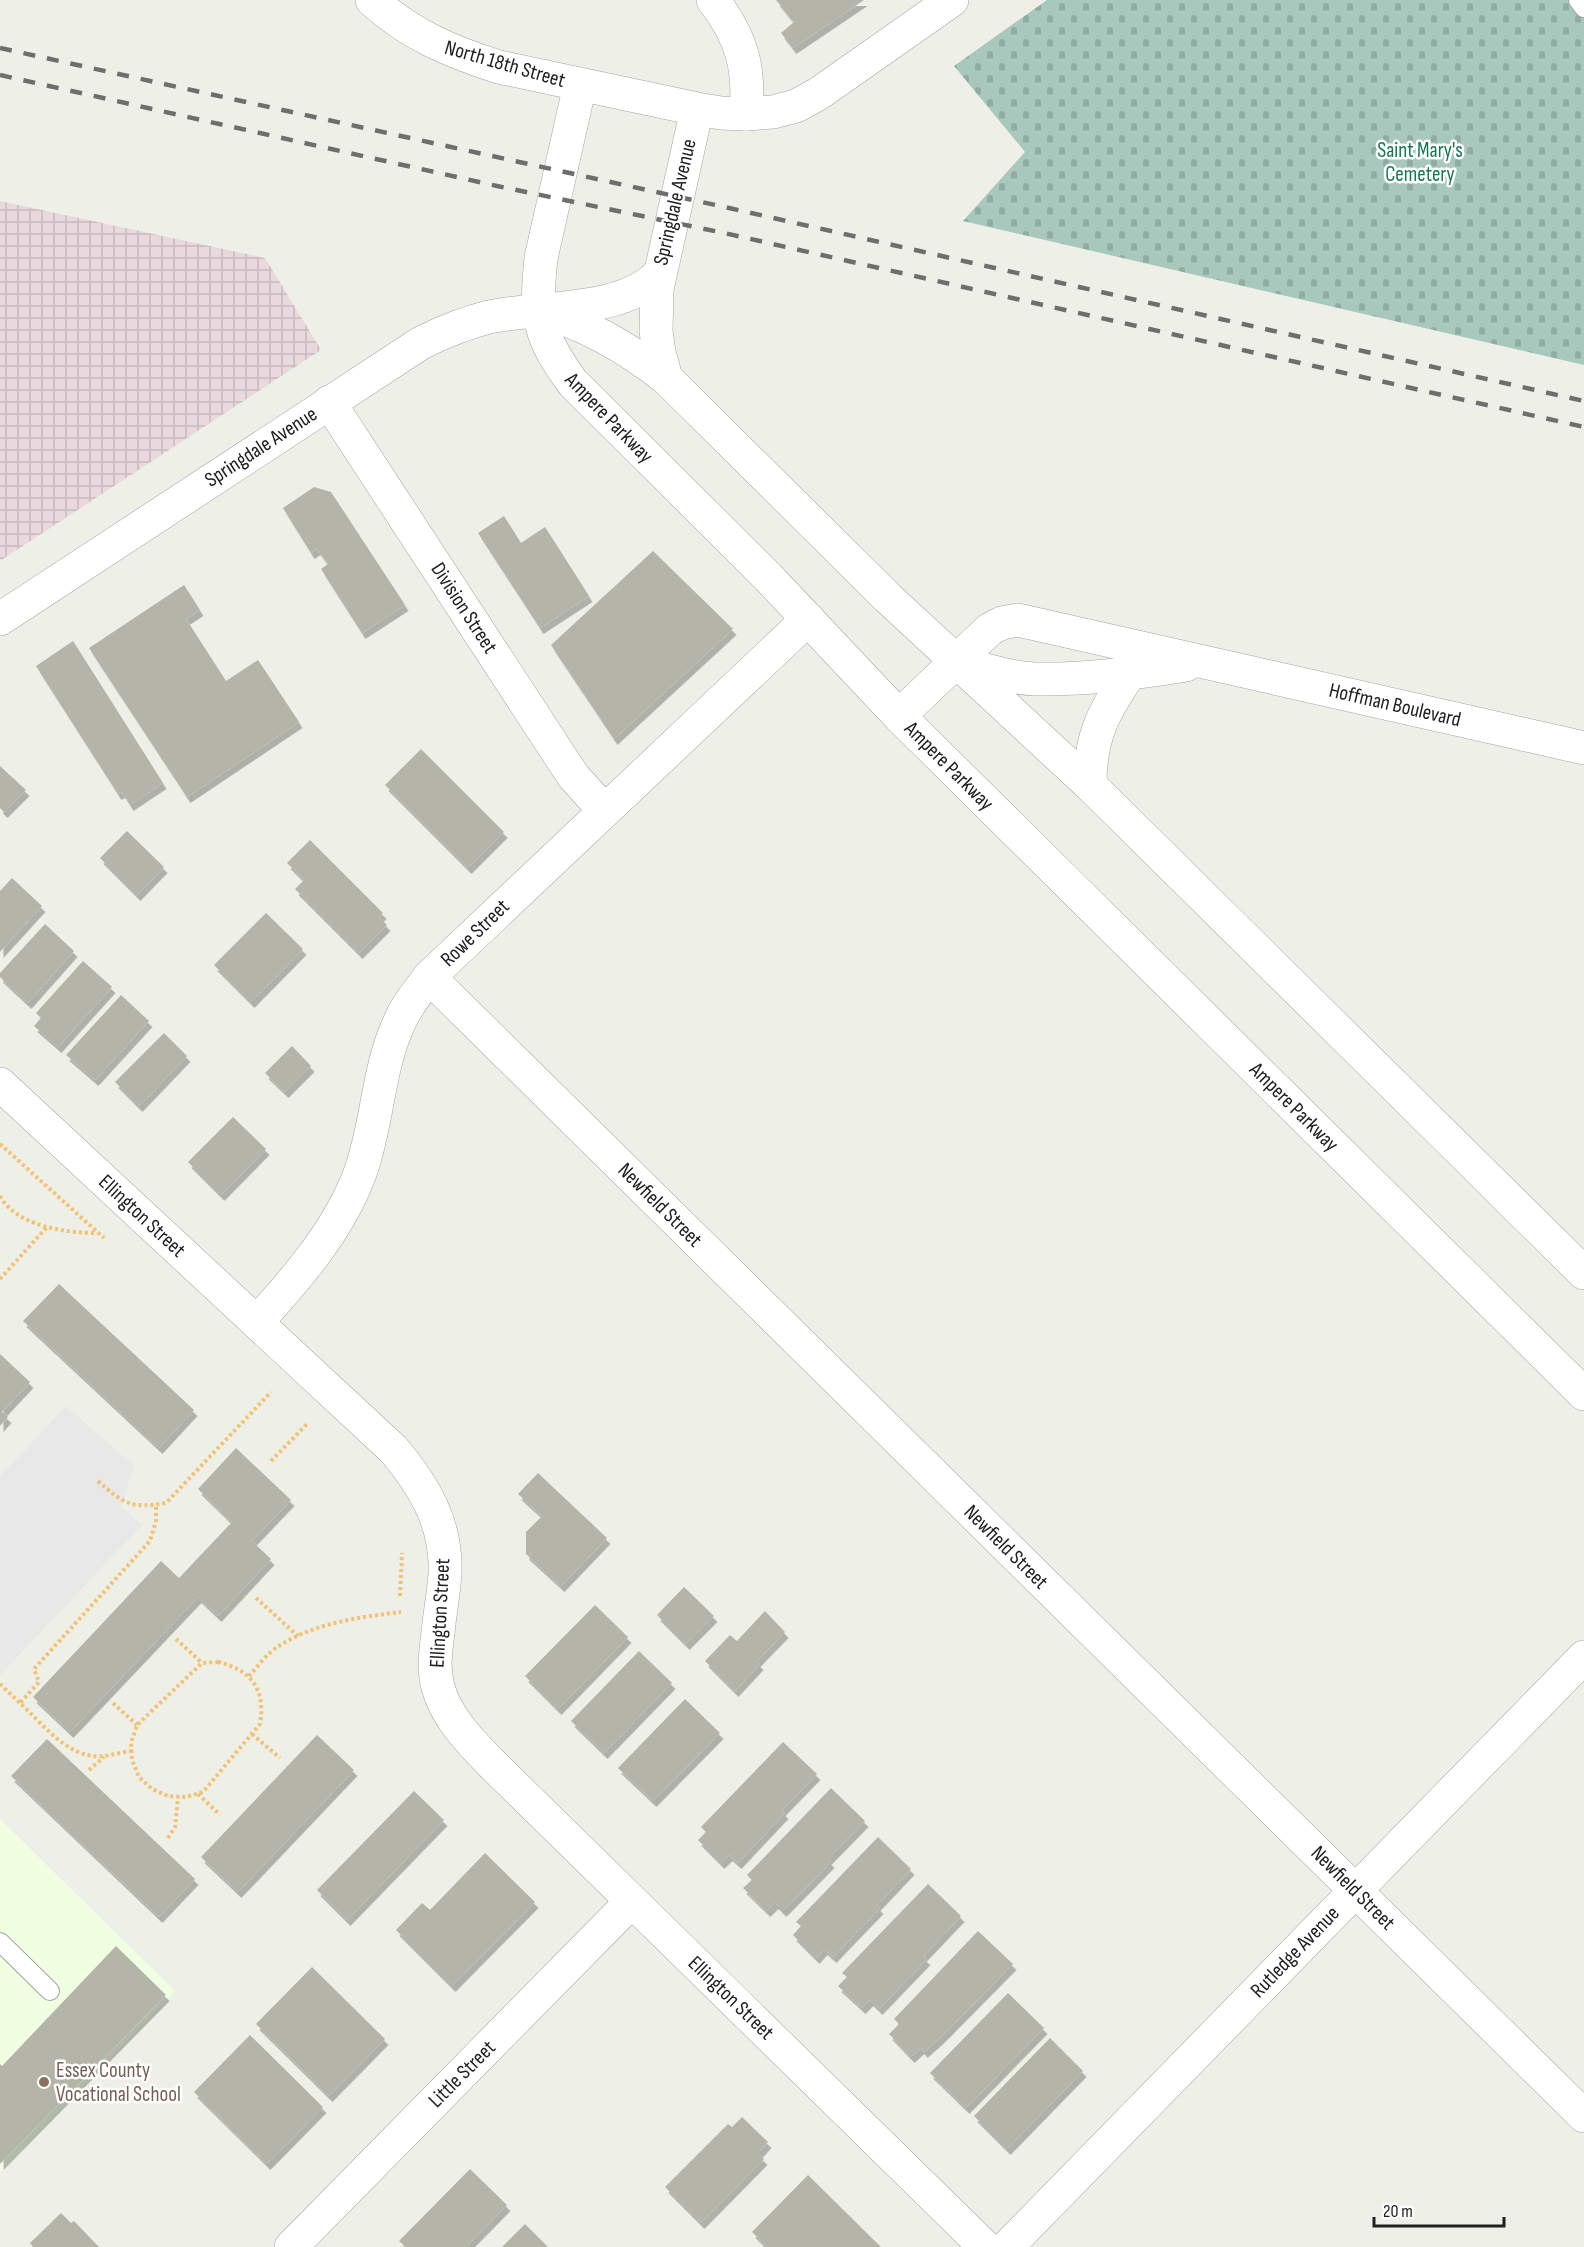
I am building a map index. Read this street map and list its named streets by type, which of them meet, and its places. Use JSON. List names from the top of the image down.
{
  "streets": {
    "street": [
      "North 18th Street",
      "Springdale Avenue",
      "Ampere Parkway",
      "Division Street",
      "Hoffman Boulevard",
      "Rowe Street",
      "Newfield Street",
      "Ellington Street",
      "Rutledge Avenue",
      "Little Street"
    ]
  },
  "crossings": [
    ["North 18th Street", "Springdale Avenue"],
    ["Springdale Avenue", "Ampere Parkway"],
    ["Springdale Avenue", "Division Street"],
    ["Ampere Parkway", "Hoffman Boulevard"],
    ["Ampere Parkway", "Rowe Street"],
    ["Division Street", "Rowe Street"],
    ["Rowe Street", "Newfield Street"],
    ["Rowe Street", "Ellington Street"],
    ["Newfield Street", "Rutledge Avenue"],
    ["Ellington Street", "Little Street"]
  ],
  "parks": ["Saint Mary's Cemetery"],
  "places": ["Essex County Vocational School"],
  "scale_bar": "20 m"
}
